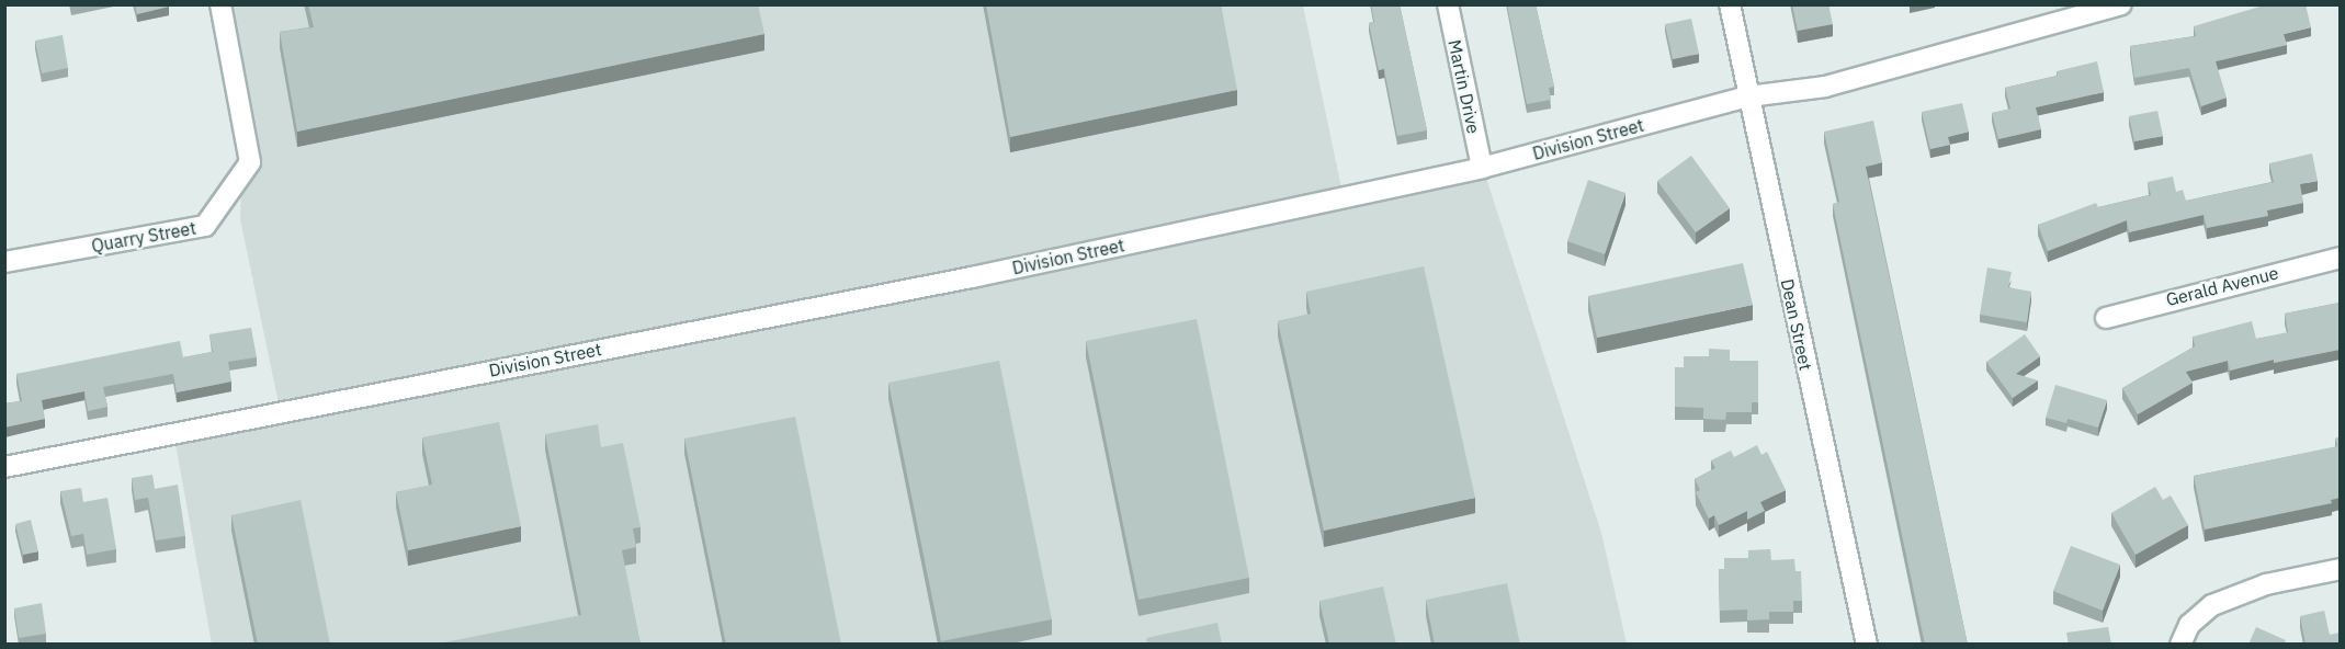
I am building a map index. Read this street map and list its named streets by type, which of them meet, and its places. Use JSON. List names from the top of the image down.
{
  "streets": {
    "street": [
      "Martin Drive",
      "Division Street",
      "Quarry Street",
      "Gerald Avenue",
      "Dean Street"
    ]
  },
  "crossings": [
    ["Martin Drive", "Division Street"],
    ["Division Street", "Dean Street"]
  ]
}
